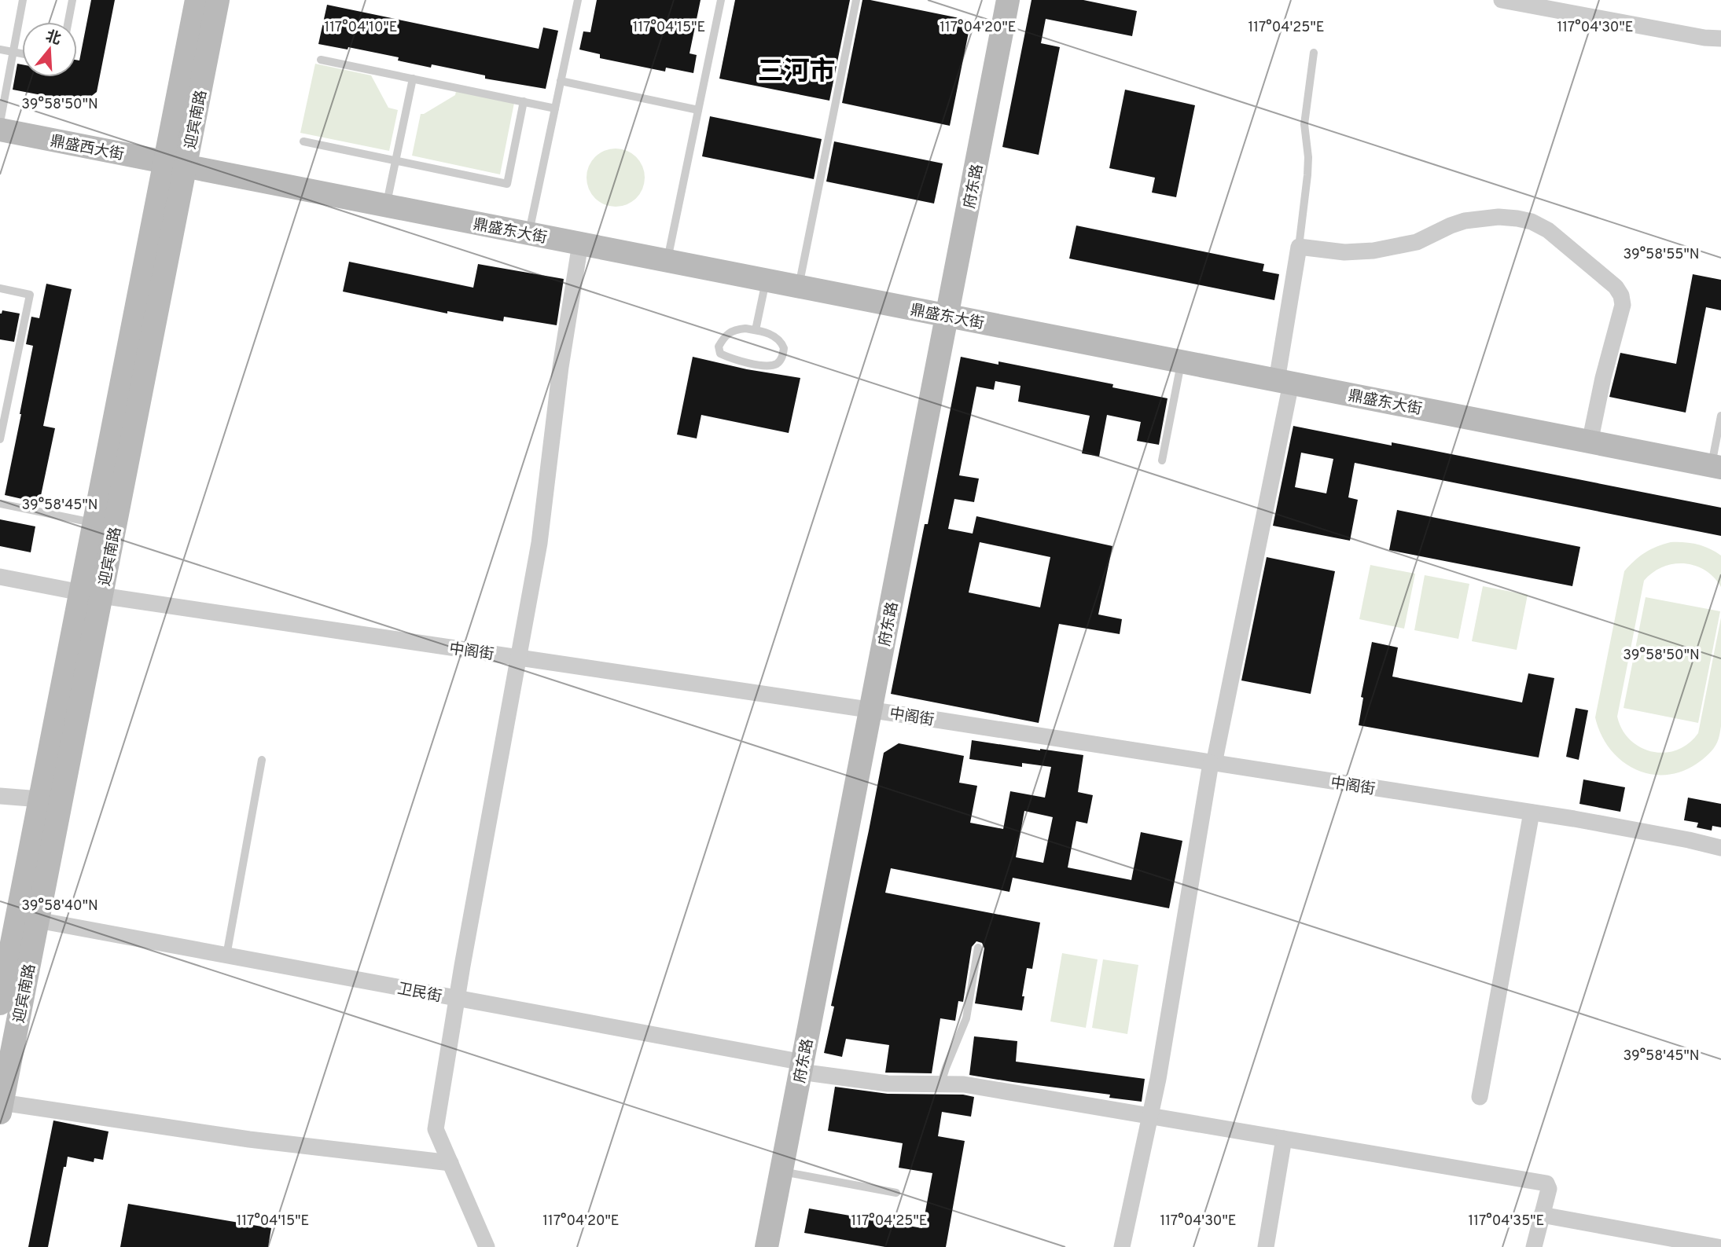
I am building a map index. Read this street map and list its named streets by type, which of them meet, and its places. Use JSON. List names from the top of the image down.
{
  "streets": {
    "main road": [
      "迎宾南路",
      "鼎盛西大街",
      "府东路",
      "鼎盛东大街"
    ],
    "street": ["中阁街", "卫民街"]
  },
  "crossings": [
    ["迎宾南路", "鼎盛西大街"],
    ["迎宾南路", "鼎盛东大街"],
    ["迎宾南路", "中阁街"],
    ["迎宾南路", "卫民街"],
    ["鼎盛西大街", "鼎盛东大街"],
    ["府东路", "鼎盛东大街"],
    ["府东路", "中阁街"],
    ["府东路", "卫民街"]
  ],
  "districts": ["三河市"],
  "north": "top",
  "coordinates": [
    "117°04'10\"E",
    "117°04'15\"E",
    "117°04'20\"E",
    "117°04'25\"E",
    "117°04'30\"E",
    "39°58'50\"N",
    "39°58'55\"N",
    "39°58'45\"N",
    "39°58'40\"N",
    "117°04'35\"E"
  ]
}
